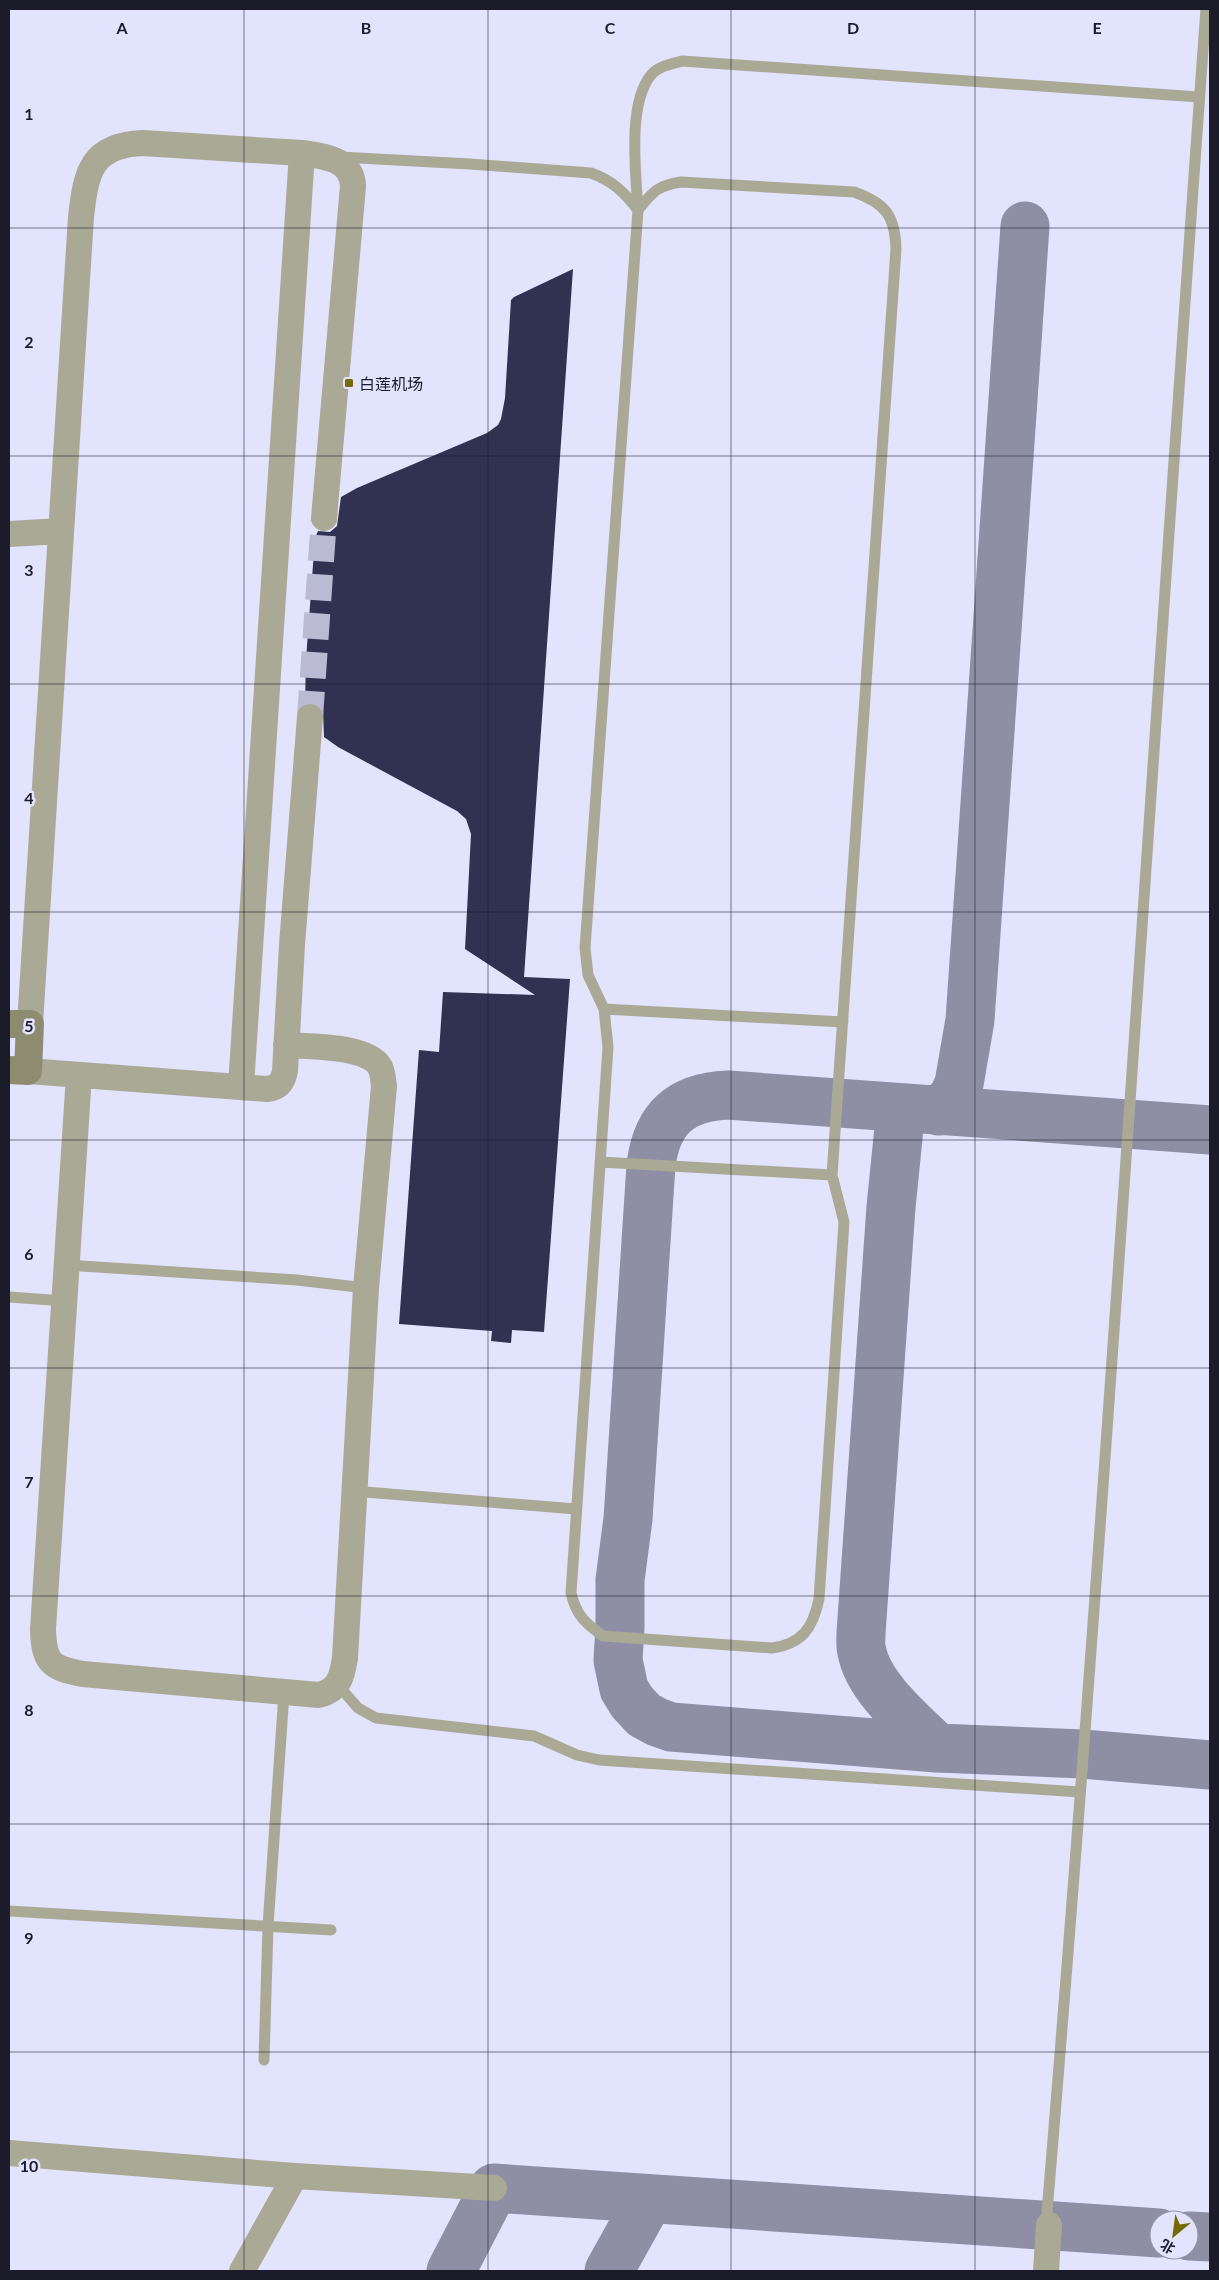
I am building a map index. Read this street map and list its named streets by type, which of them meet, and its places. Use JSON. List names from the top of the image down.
{
  "places": {
    "transit": ["白莲机场"]
  },
  "north": "bottom left",
  "grid": {
    "columns": [
      "A",
      "B",
      "C",
      "D",
      "E"
    ],
    "rows": [
      "1",
      "2",
      "3",
      "4",
      "5",
      "6",
      "7",
      "8",
      "9",
      "10"
    ]
  }
}
